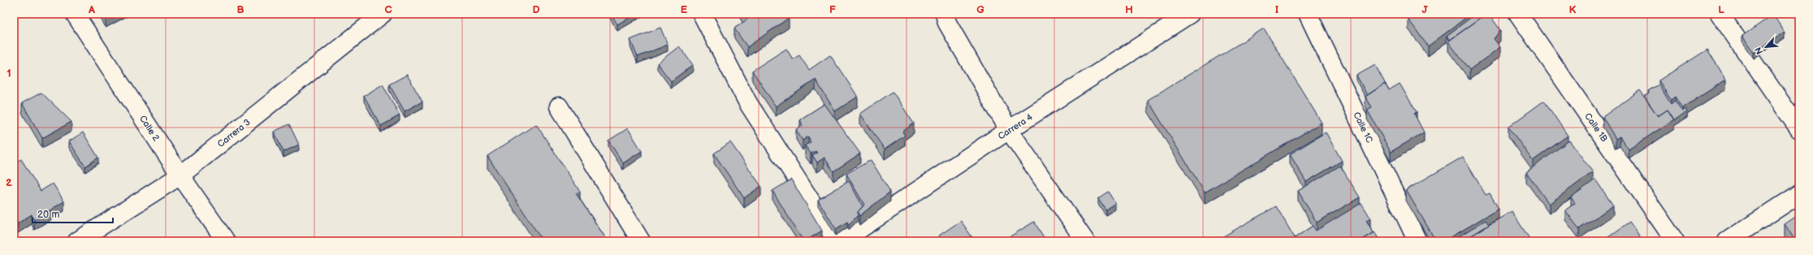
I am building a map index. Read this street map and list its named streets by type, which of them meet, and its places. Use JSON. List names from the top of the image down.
{
  "streets": {
    "street": [
      "Carrera 4",
      "Calle 1C",
      "Calle 1B",
      "Calle 2",
      "Carrera 3"
    ]
  },
  "crossings": [
    ["Calle 2", "Carrera 3"]
  ],
  "scale_bar": "20 m",
  "north": "bottom left",
  "grid": {
    "columns": [
      "A",
      "B",
      "C",
      "D",
      "E",
      "F",
      "G",
      "H",
      "I",
      "J",
      "K",
      "L"
    ],
    "rows": ["1", "2"]
  }
}
